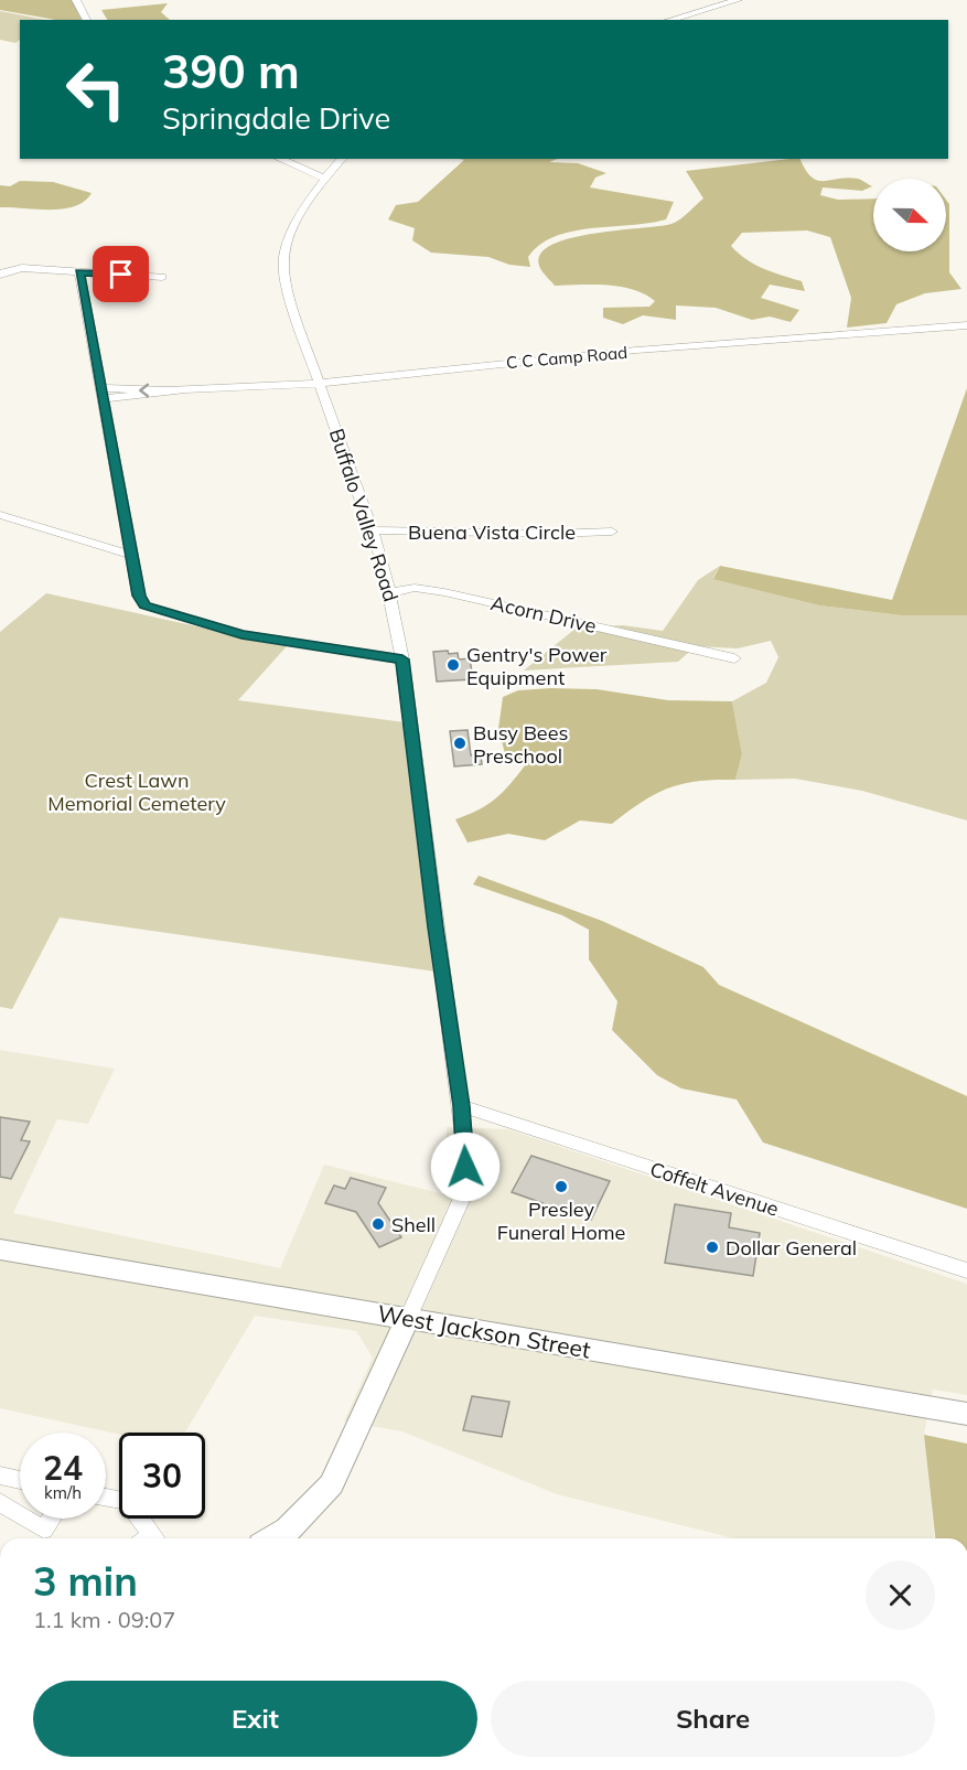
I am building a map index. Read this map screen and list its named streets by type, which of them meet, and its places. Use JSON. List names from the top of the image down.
{
  "streets": {
    "street": [
      "C C Camp Road",
      "Buffalo Valley Road",
      "Buena Vista Circle",
      "Acorn Drive",
      "Coffelt Avenue",
      "West Jackson Street"
    ]
  },
  "crossings": [
    ["C C Camp Road", "Buffalo Valley Road"],
    ["Buffalo Valley Road", "Buena Vista Circle"],
    ["Buffalo Valley Road", "Acorn Drive"],
    ["Buffalo Valley Road", "Coffelt Avenue"],
    ["Buffalo Valley Road", "West Jackson Street"]
  ],
  "parks": ["Crest Lawn Memorial Cemetery"],
  "places": [
    "Gentry's Power Equipment",
    "Busy Bees Preschool",
    "Presley Funeral Home",
    "Shell",
    "Dollar General"
  ],
  "north": "right",
  "page": {
    "turn": ["390 m", "Springdale Drive"],
    "speed": "24 km/h",
    "limit": "30",
    "heading": ["3 min", "1.1 km · 09:07"],
    "buttons": ["Exit", "Share"]
  }
}
